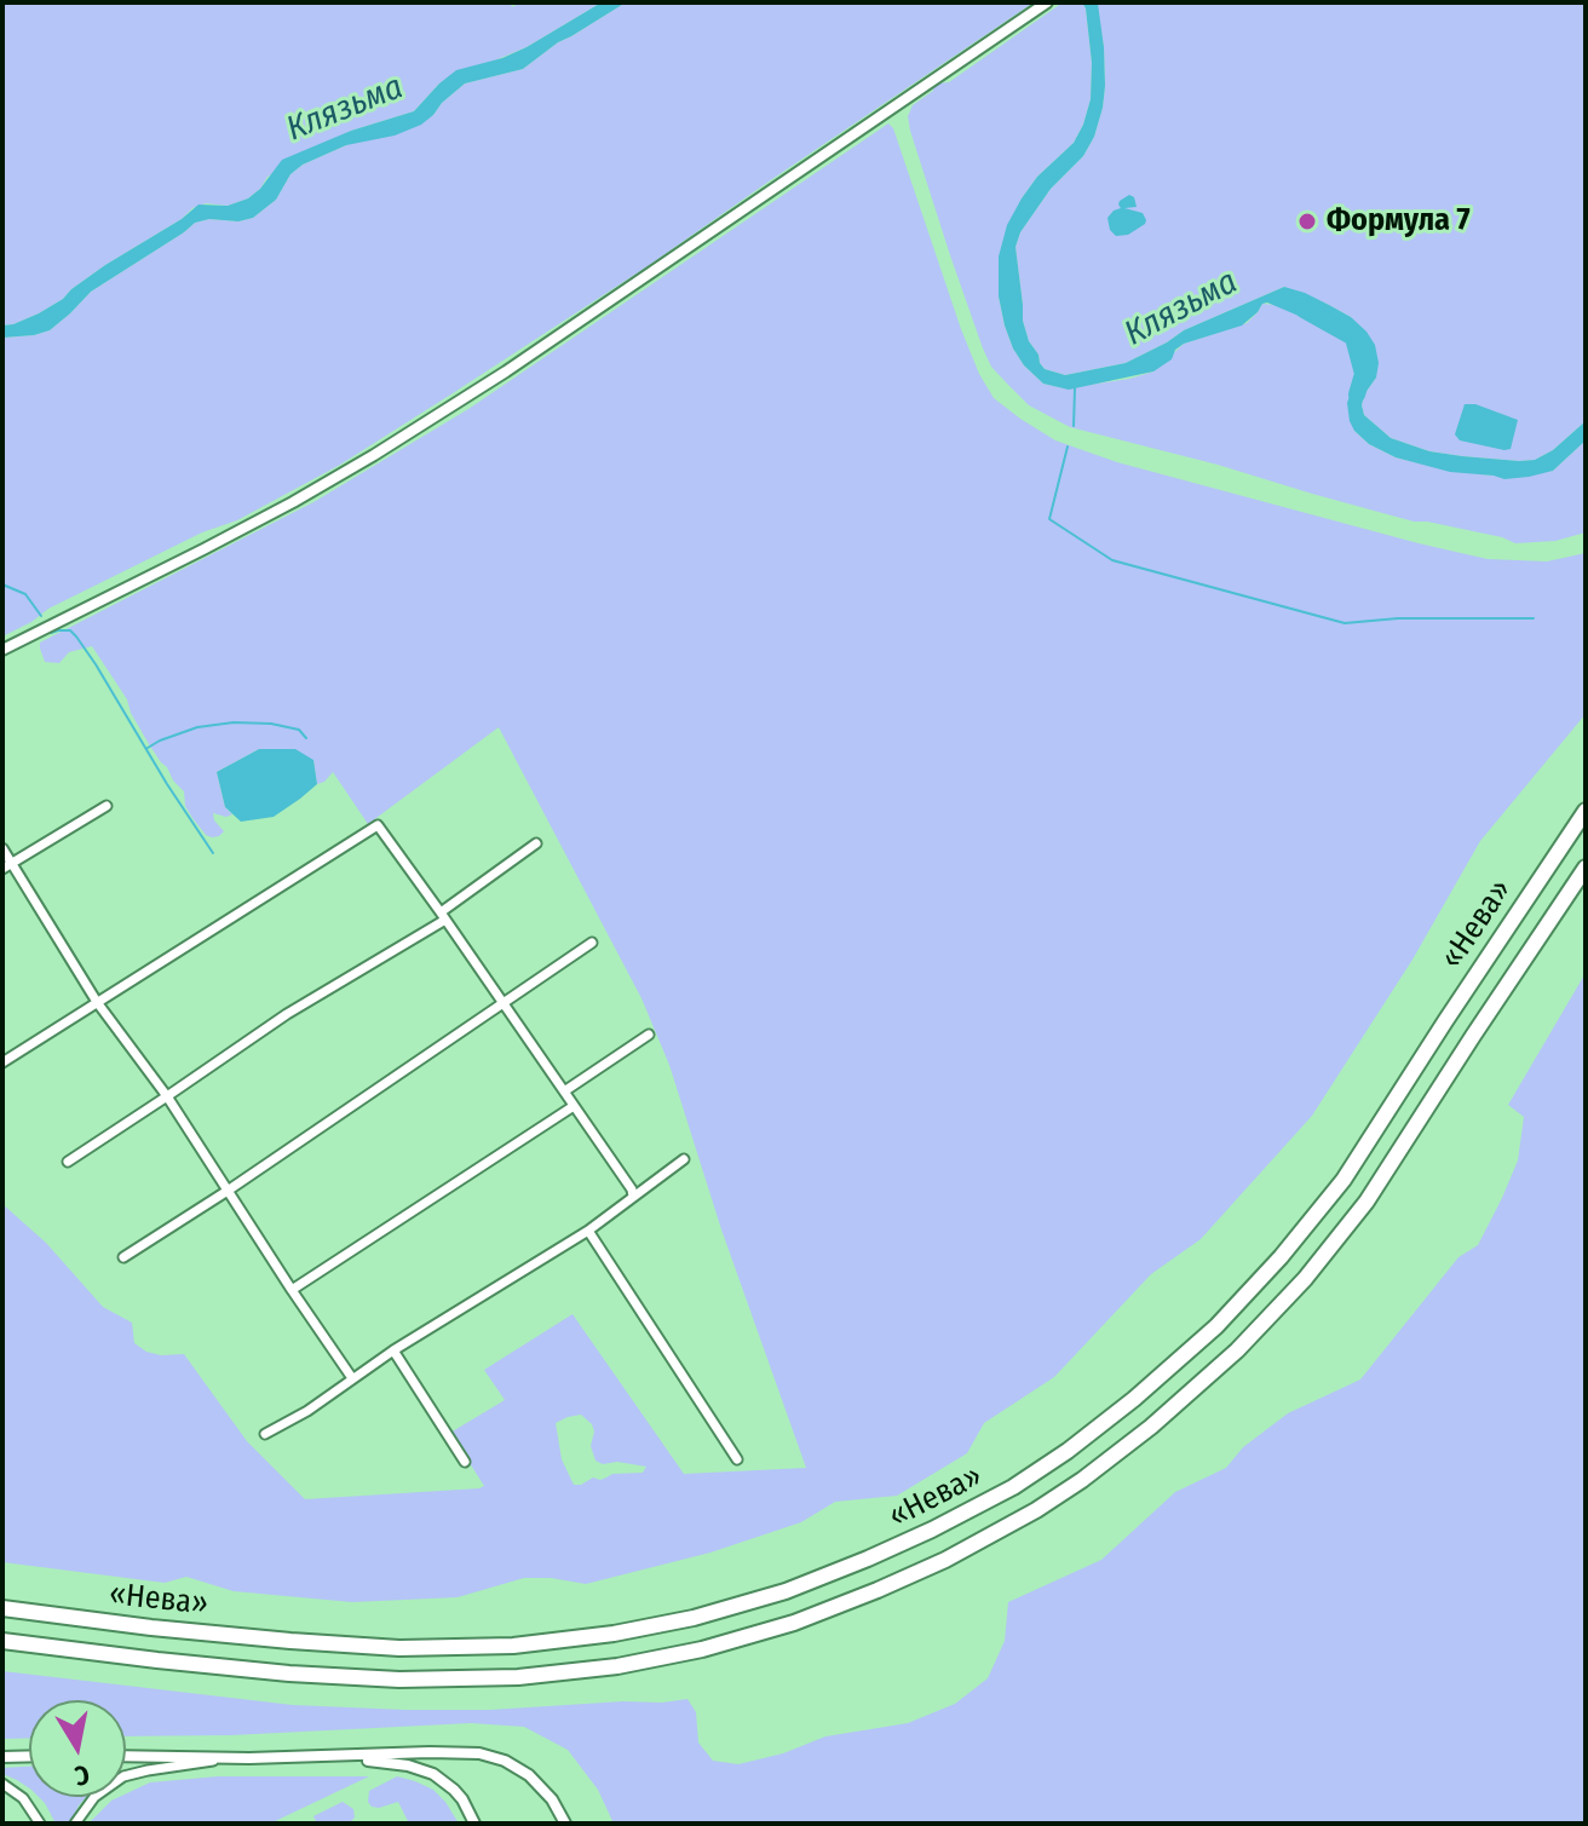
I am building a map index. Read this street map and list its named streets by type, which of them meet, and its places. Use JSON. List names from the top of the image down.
{
  "streets": {
    "highway": ["«Нева»"]
  },
  "water": ["Клязьма"],
  "places": ["Формула 7"],
  "north": "bottom"
}
